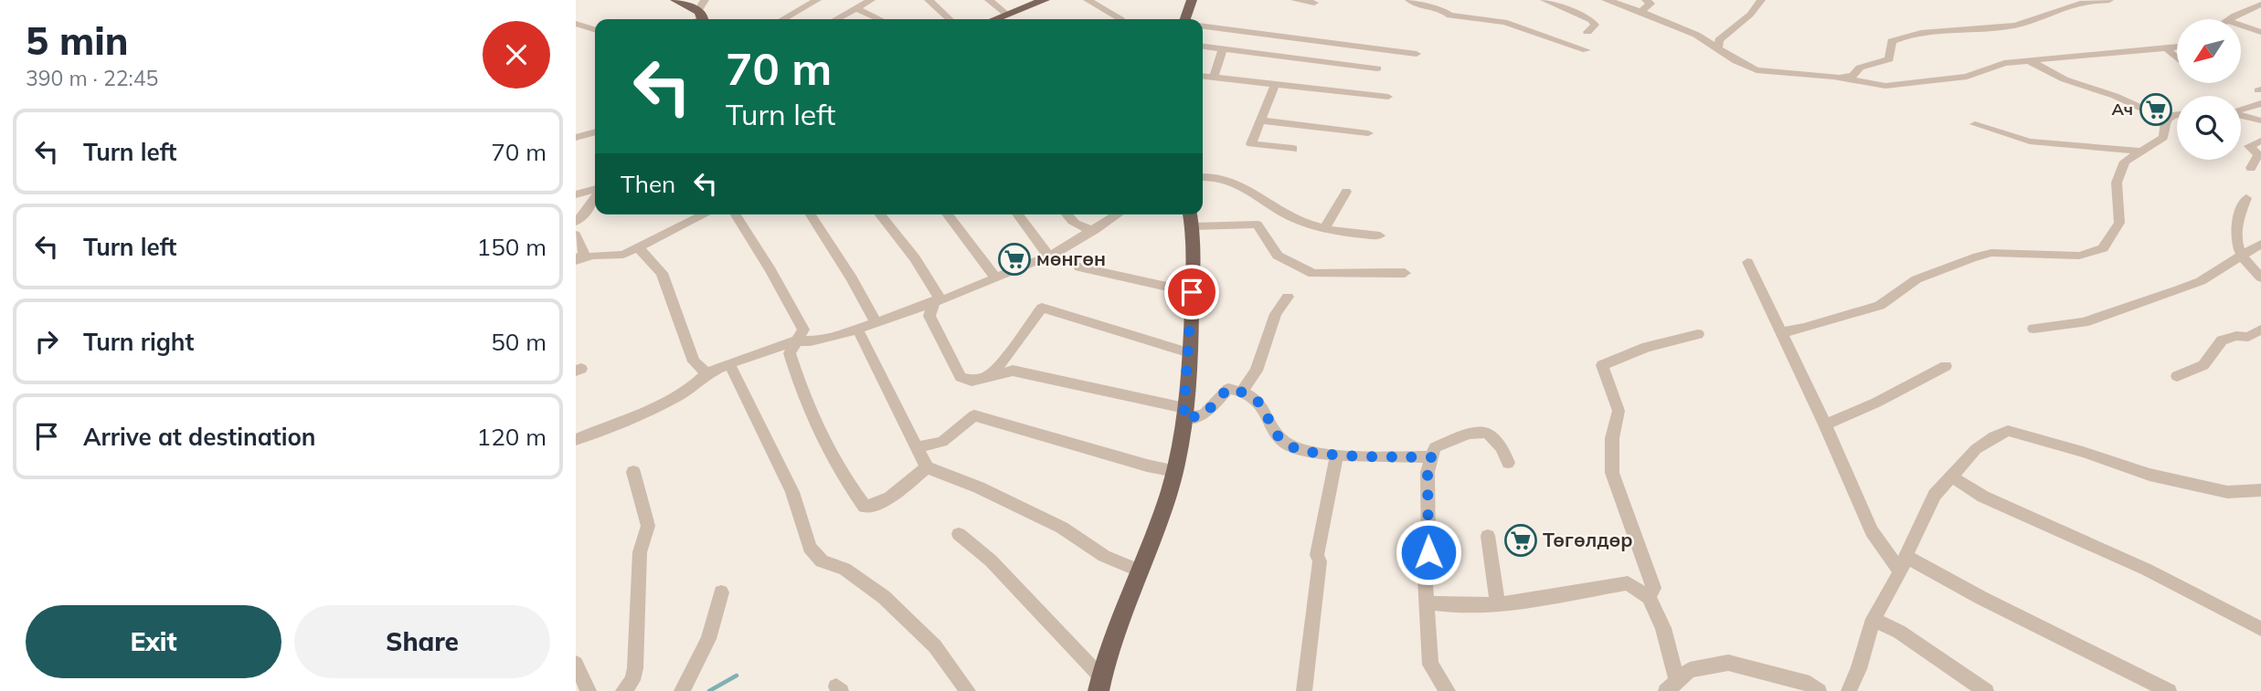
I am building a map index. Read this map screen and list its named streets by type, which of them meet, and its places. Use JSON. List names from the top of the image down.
{
  "places": {
    "supermarket": ["Ач", "мөнгөн", "Төгөлдөр"]
  },
  "north": "bottom left",
  "page": {
    "heading": ["5 min", "390 m · 22:45"],
    "turn": ["70 m", "Turn left"],
    "list": [
      {
        "name": "Turn left",
        "value": "70 m"
      },
      {
        "name": "Turn left",
        "value": "150 m"
      },
      {
        "name": "Turn right",
        "value": "50 m"
      },
      {
        "name": "Arrive at destination",
        "value": "120 m"
      }
    ],
    "then": "Then",
    "buttons": ["Exit", "Share"]
  }
}
